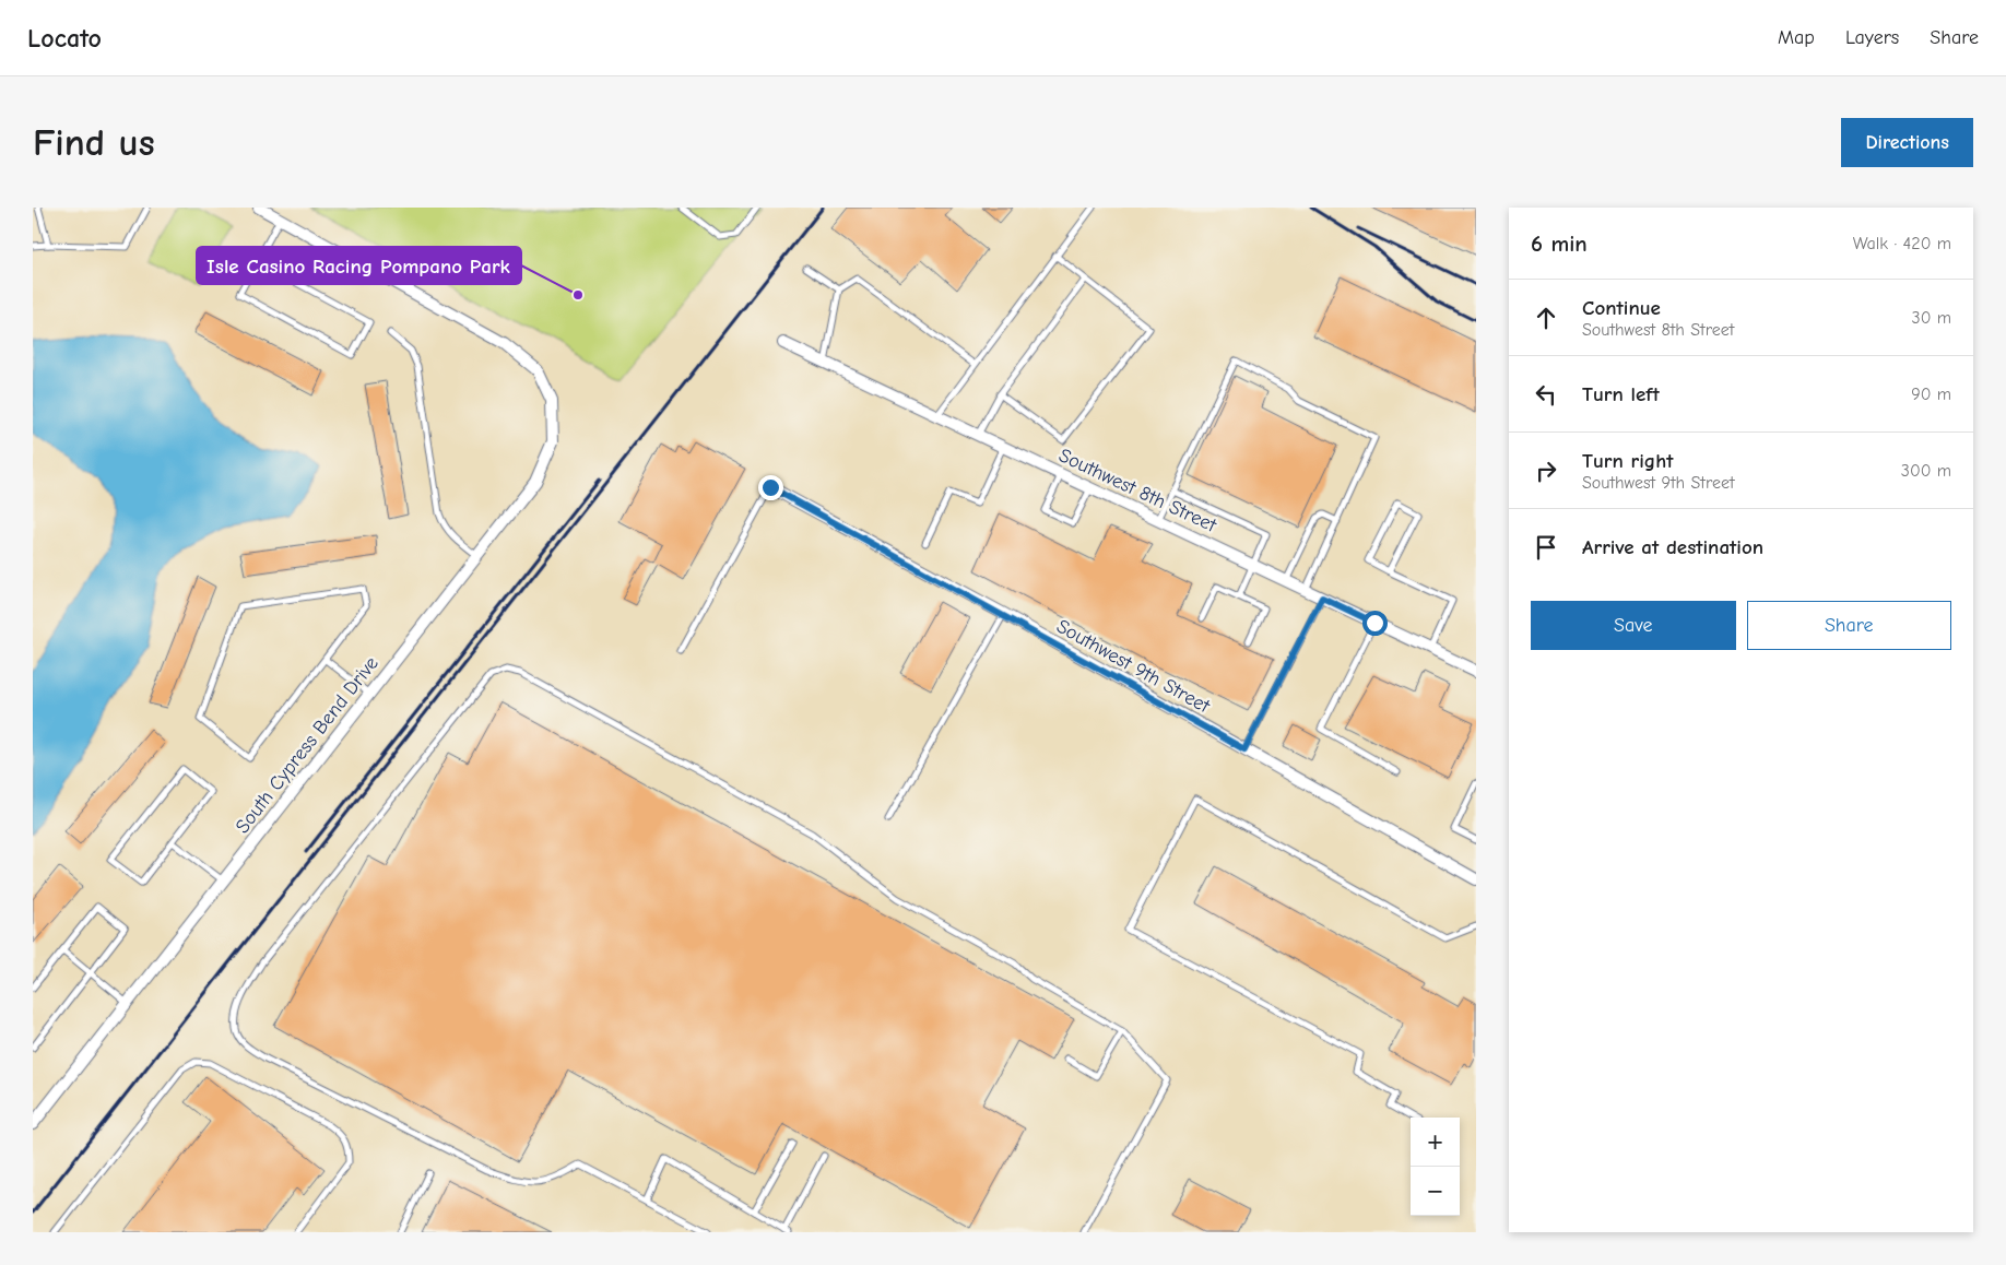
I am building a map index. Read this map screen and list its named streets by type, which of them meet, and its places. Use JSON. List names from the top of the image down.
{
  "streets": {
    "street": ["Southwest 8th Street", "Southwest 9th Street", "South Cypress Bend Drive"]
  },
  "places": ["Isle Casino Racing Pompano Park"],
  "page": {
    "header": "Locato",
    "nav": ["Map", "Layers", "Share"],
    "buttons": [
      "Directions",
      ["Save", "Share"]
    ],
    "title": "Find us",
    "heading": ["6 min", "Walk · 420 m"],
    "list": [
      ["Continue", "Southwest 8th Street", "30 m"],
      ["Turn left", "90 m"],
      ["Turn right", "Southwest 9th Street", "300 m"],
      "Arrive at destination"
    ],
    "map_buttons": ["+", "−"]
  }
}
